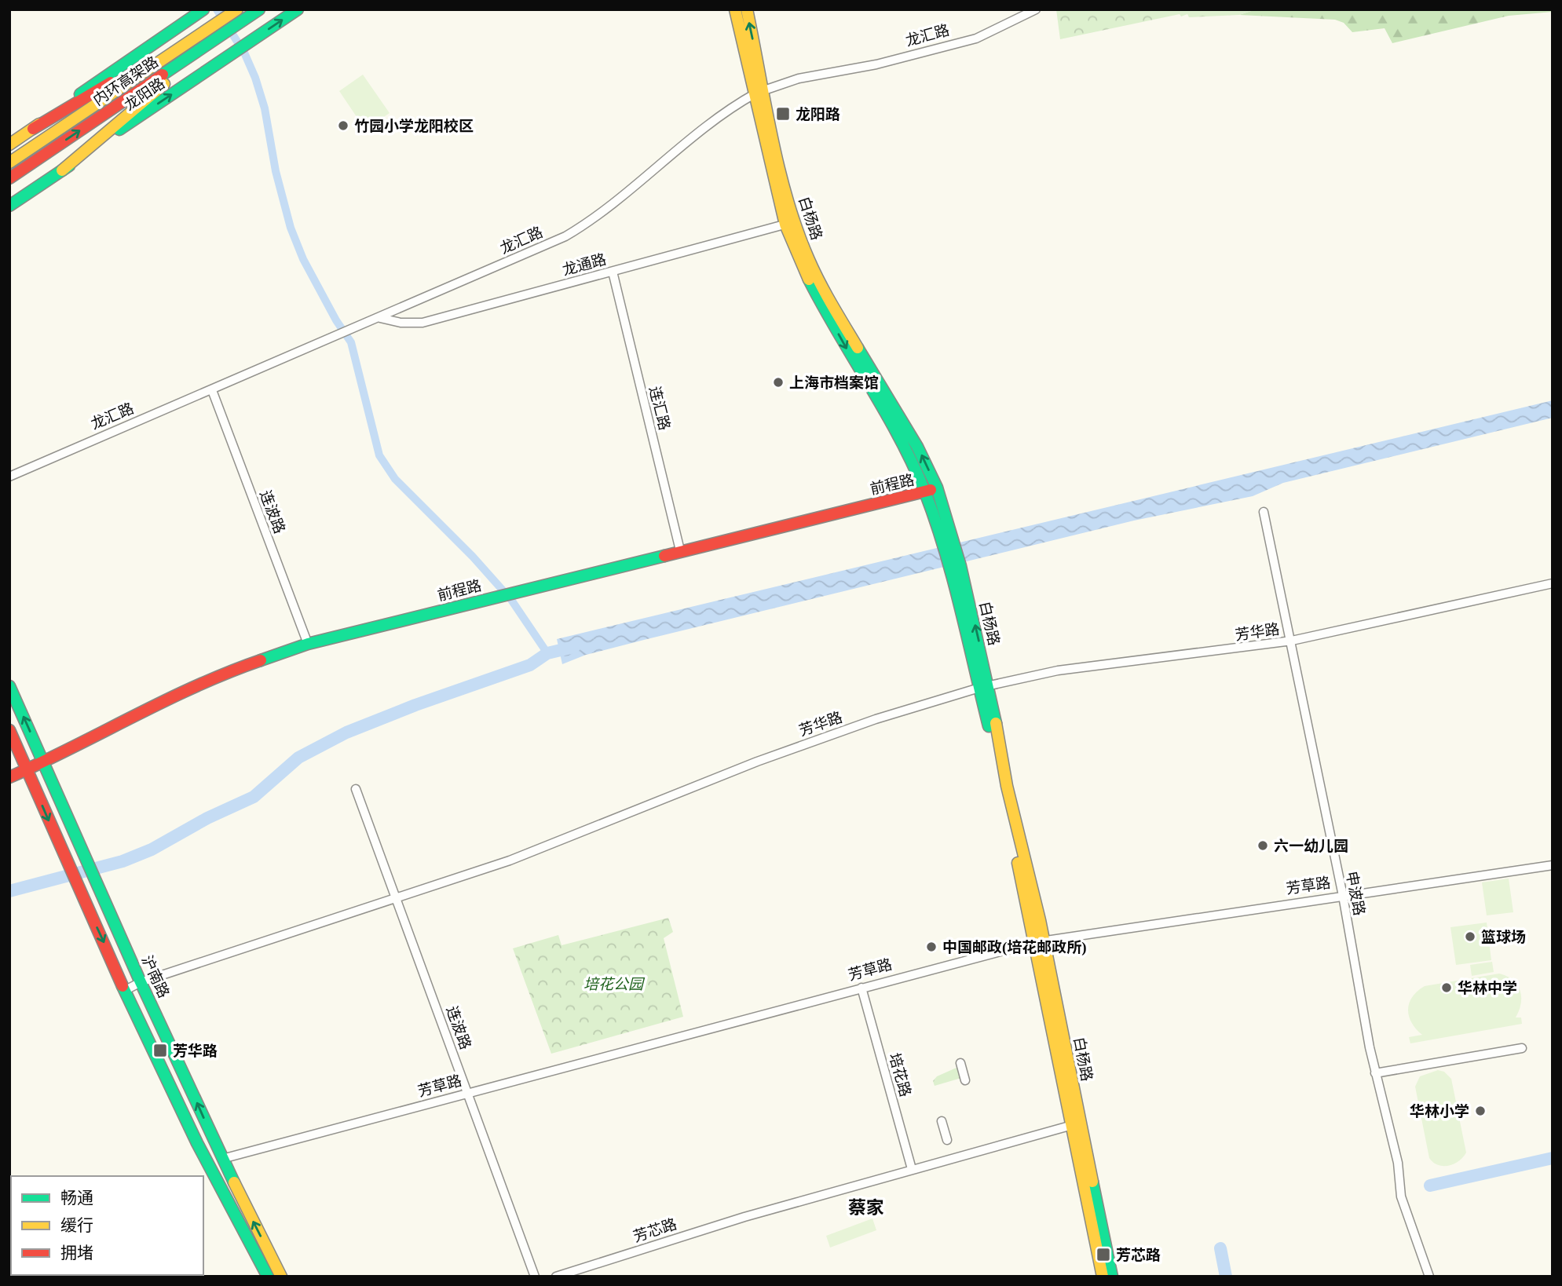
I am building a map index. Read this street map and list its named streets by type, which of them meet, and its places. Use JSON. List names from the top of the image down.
{
  "streets": {
    "main road": [
      "内环高架路",
      "龙阳路",
      "白杨路",
      "前程路",
      "芳草路",
      "沪南路"
    ],
    "street": [
      "龙汇路",
      "龙通路",
      "连汇路",
      "连波路",
      "芳华路",
      "申波路",
      "培花路",
      "芳芯路"
    ]
  },
  "crossings": [
    ["龙汇路", "白杨路"],
    ["龙汇路", "龙通路"],
    ["龙汇路", "连波路"],
    ["白杨路", "龙通路"],
    ["白杨路", "前程路"],
    ["白杨路", "芳华路"],
    ["白杨路", "芳草路"],
    ["白杨路", "芳芯路"],
    ["龙通路", "连汇路"],
    ["连汇路", "前程路"],
    ["前程路", "连波路"],
    ["前程路", "沪南路"],
    ["连波路", "芳华路"],
    ["连波路", "芳草路"],
    ["芳华路", "申波路"],
    ["芳华路", "沪南路"],
    ["芳草路", "申波路"],
    ["芳草路", "沪南路"],
    ["芳草路", "培花路"],
    ["培花路", "芳芯路"]
  ],
  "districts": ["蔡家"],
  "parks": ["培花公园"],
  "places": {
    "transit": ["龙阳路", "芳华路", "芳芯路"],
    "other": [
      "竹园小学龙阳校区",
      "上海市档案馆",
      "六一幼儿园",
      "篮球场",
      "中国邮政(培花邮政所)",
      "华林中学",
      "华林小学"
    ]
  },
  "legend": ["畅通", "缓行", "拥堵"]
}
